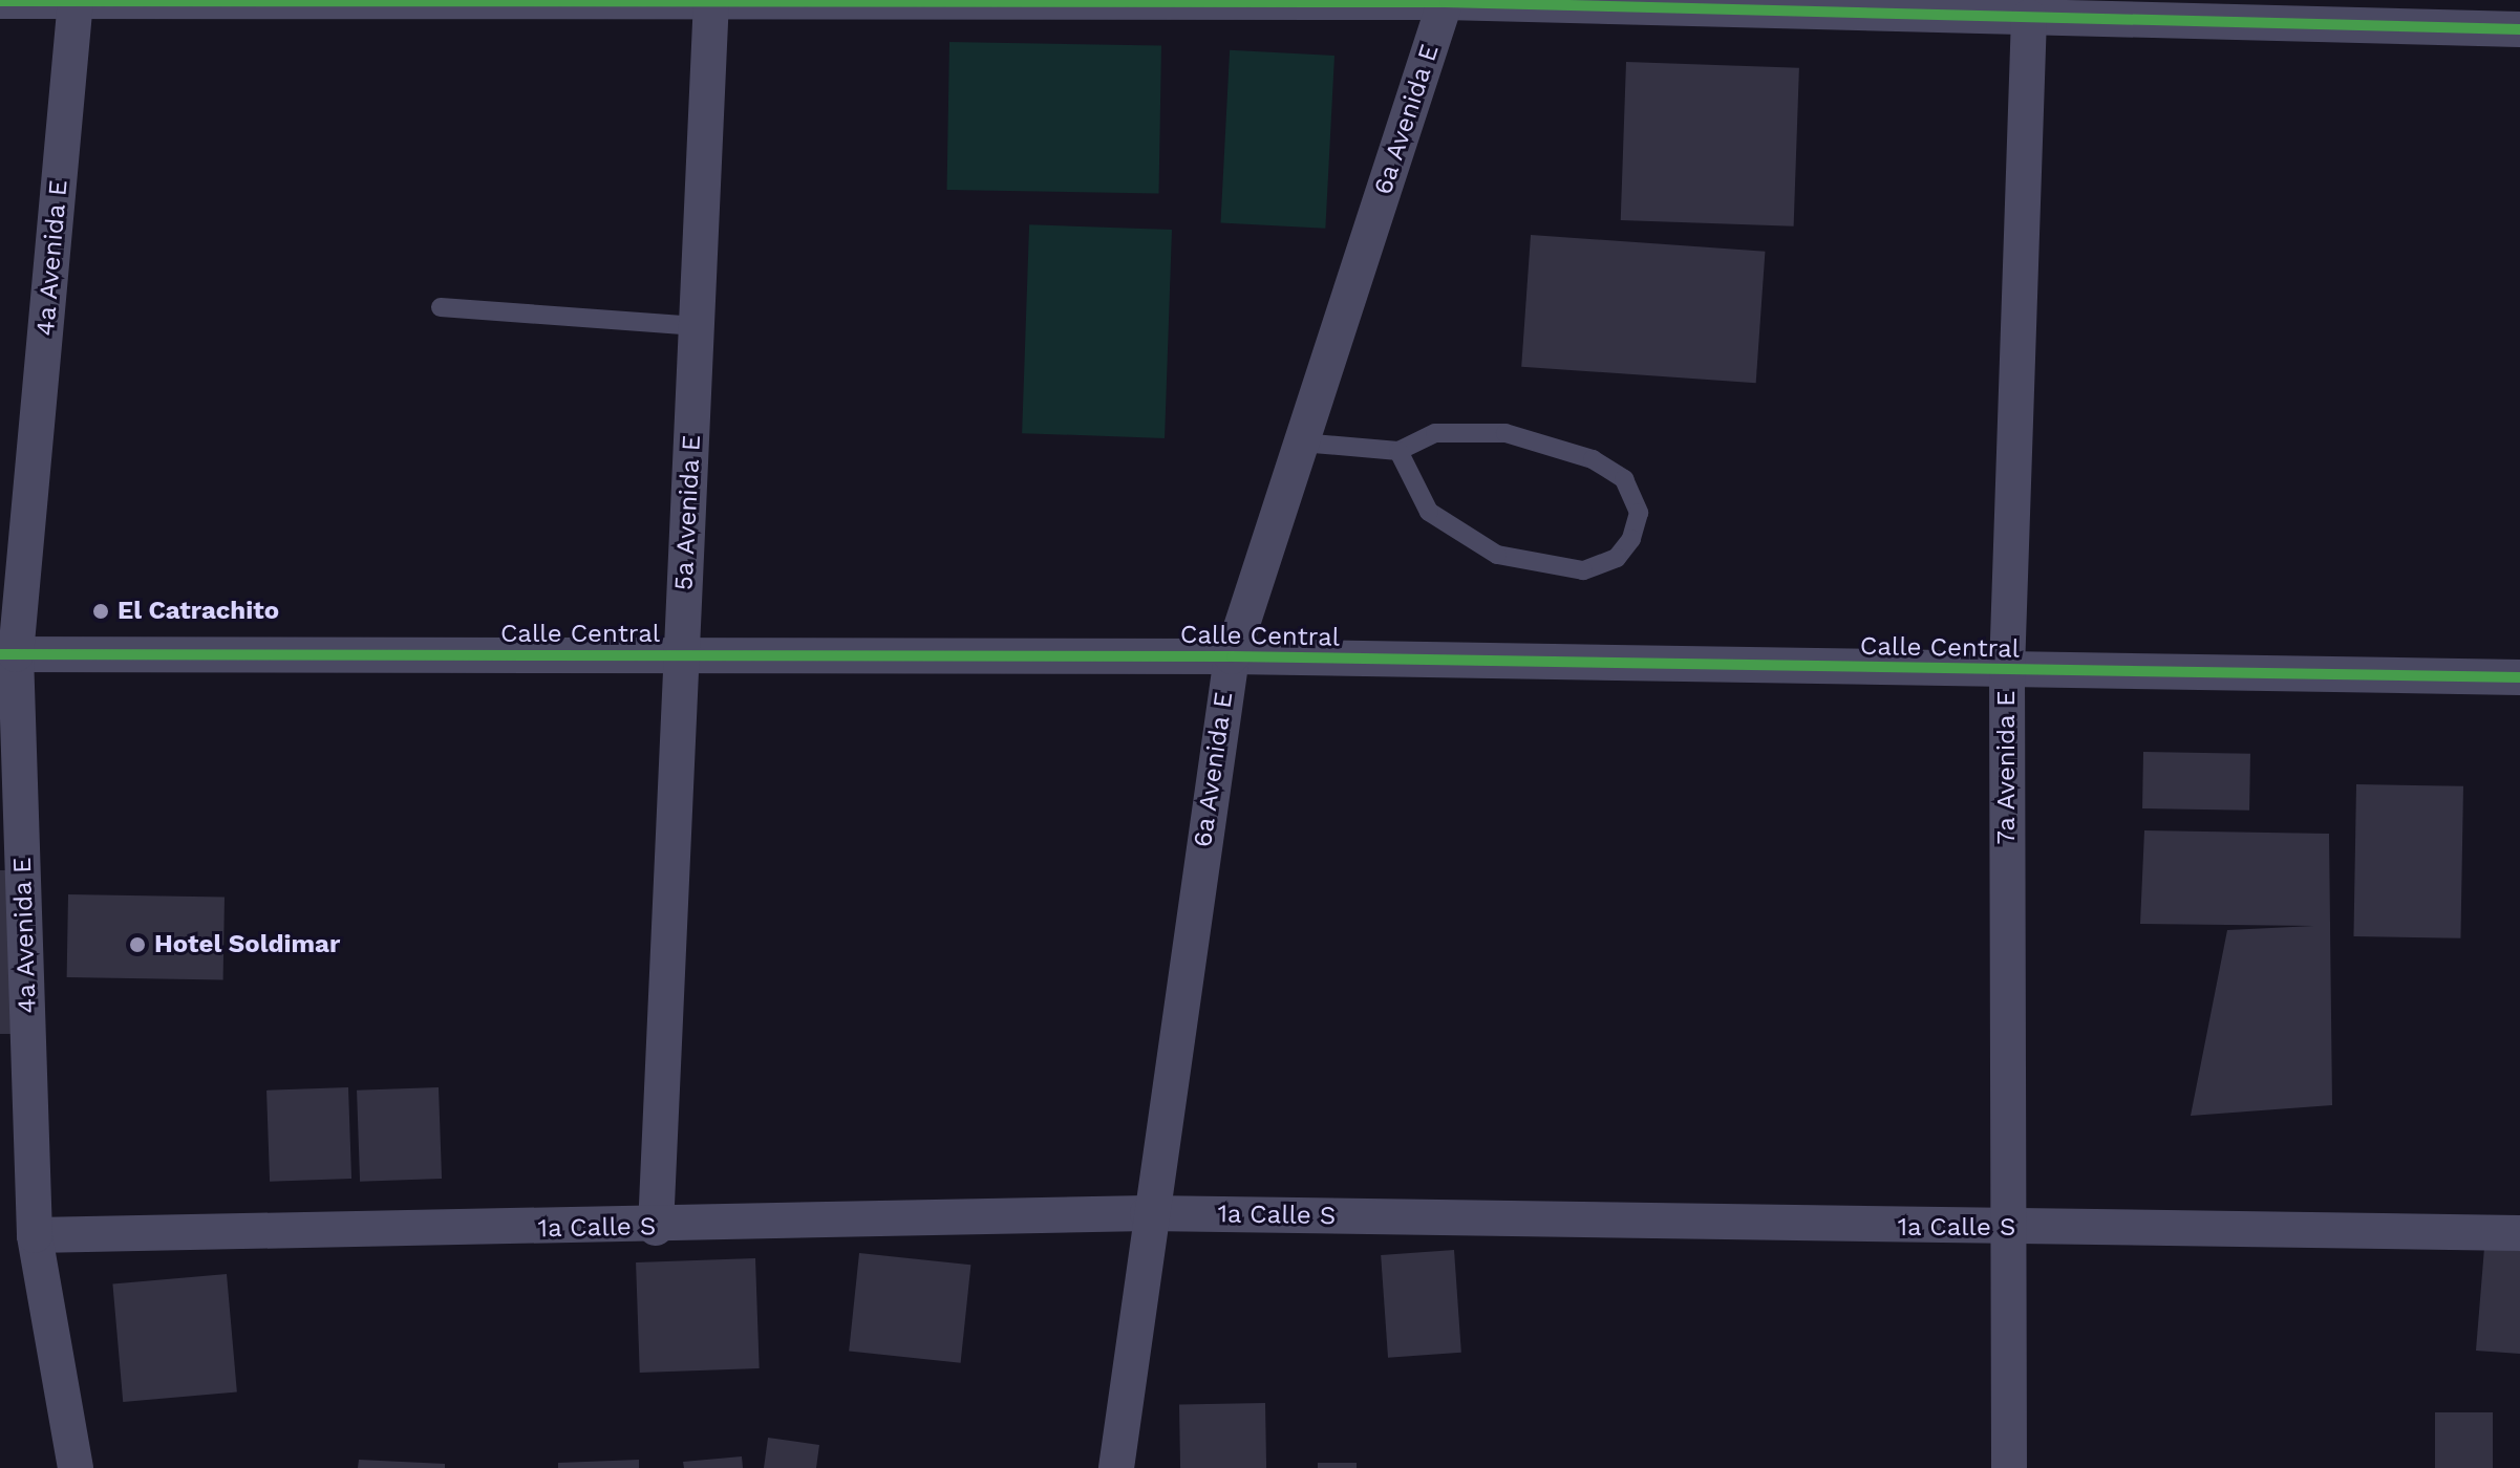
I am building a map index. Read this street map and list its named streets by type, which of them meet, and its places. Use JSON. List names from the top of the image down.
{
  "streets": {
    "street": [
      "6a Avenida E",
      "4a Avenida E",
      "5a Avenida E",
      "Calle Central",
      "7a Avenida E",
      "1a Calle S"
    ]
  },
  "crossings": [
    ["6a Avenida E", "Calle Central"],
    ["6a Avenida E", "1a Calle S"],
    ["4a Avenida E", "Calle Central"],
    ["4a Avenida E", "1a Calle S"],
    ["5a Avenida E", "Calle Central"],
    ["5a Avenida E", "1a Calle S"],
    ["Calle Central", "7a Avenida E"],
    ["7a Avenida E", "1a Calle S"]
  ],
  "places": ["El Catrachito", "Hotel Soldimar"]
}
